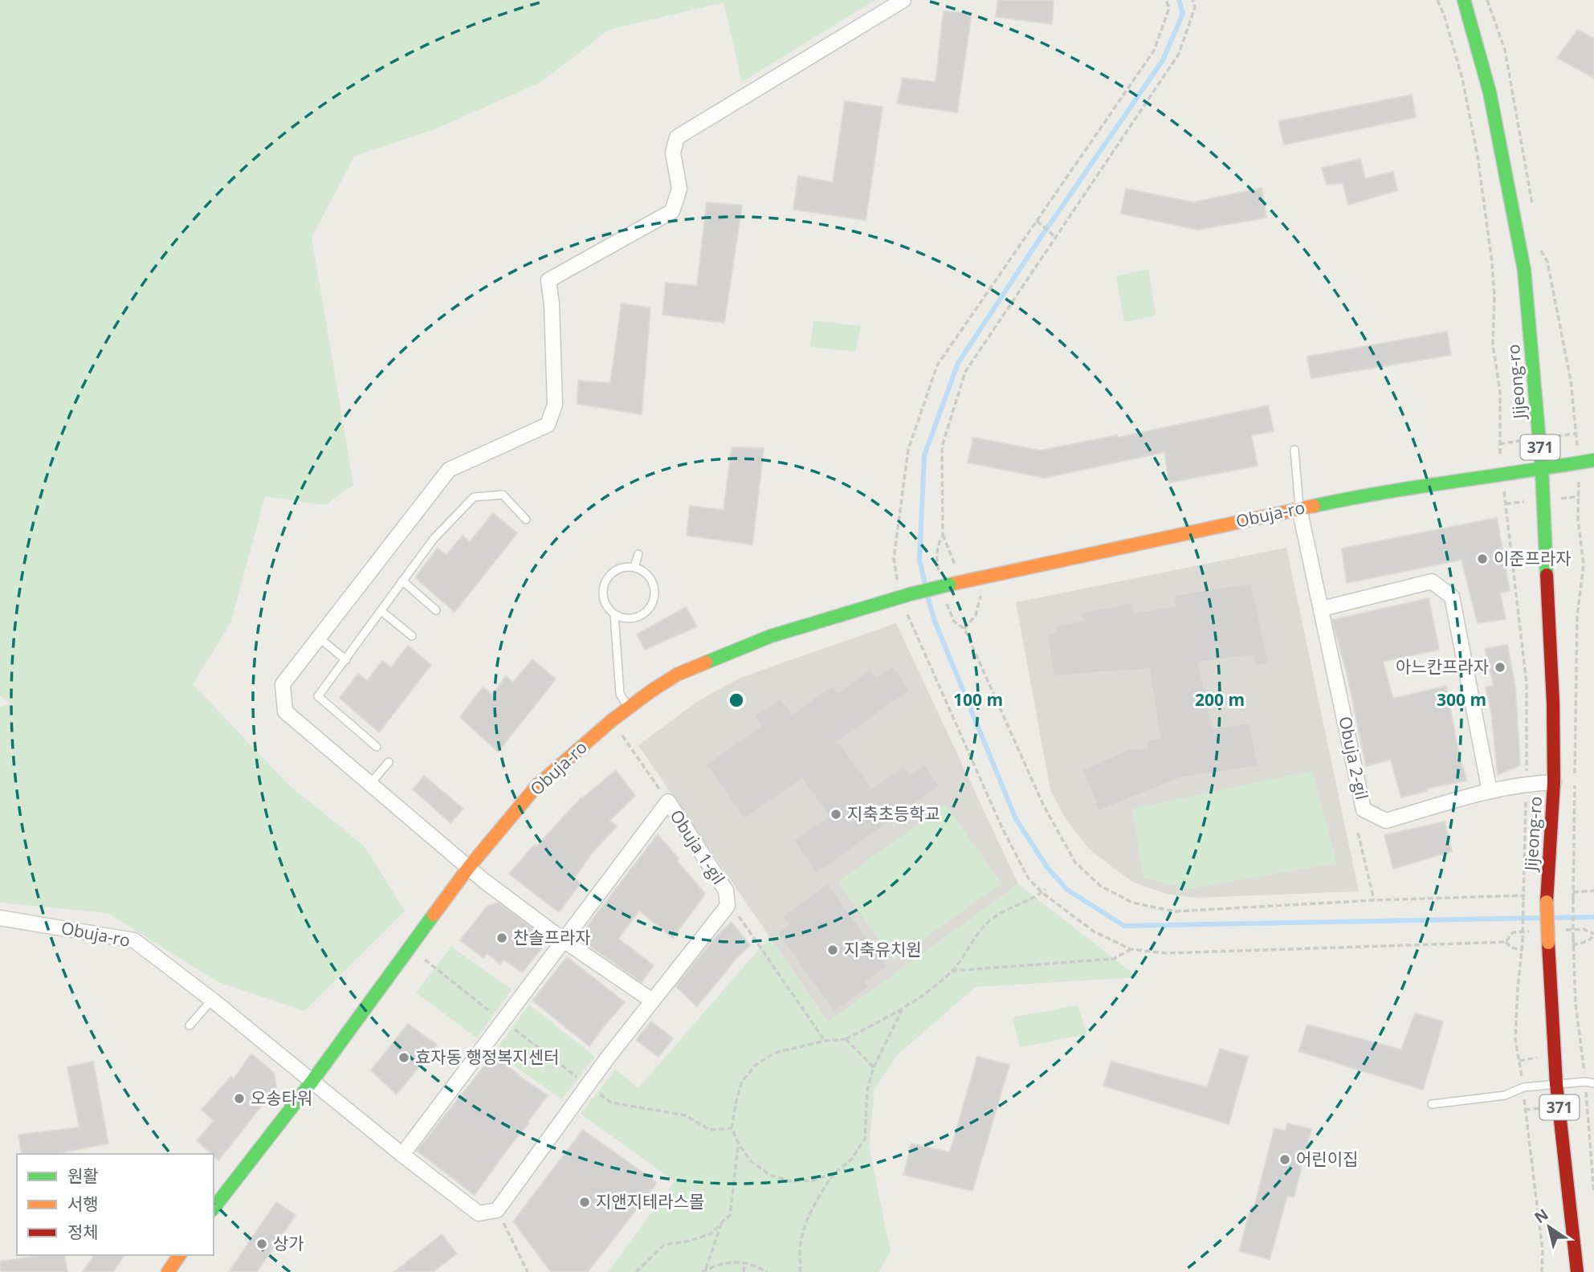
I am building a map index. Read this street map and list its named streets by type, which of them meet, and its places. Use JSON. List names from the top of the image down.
{
  "streets": {
    "main road": ["Jijeong-ro", "371", "Obuja-ro"],
    "street": ["Obuja 2-gil", "Obuja 1-gil"]
  },
  "crossings": [
    ["Jijeong-ro", "371"],
    ["Jijeong-ro", "Obuja-ro"],
    ["Jijeong-ro", "Obuja 2-gil"],
    ["Obuja-ro", "Obuja 2-gil"]
  ],
  "places": [
    "이준프라자",
    "아느칸프라자",
    "지축초등학교",
    "찬솔프라자",
    "지축유치원",
    "효자동 행정복지센터",
    "오송타워",
    "어린이집",
    "지앤지테라스몰",
    "상가"
  ],
  "legend": ["원활", "서행", "정체"],
  "north": "top left",
  "rings": ["100 m", "200 m", "300 m"]
}
